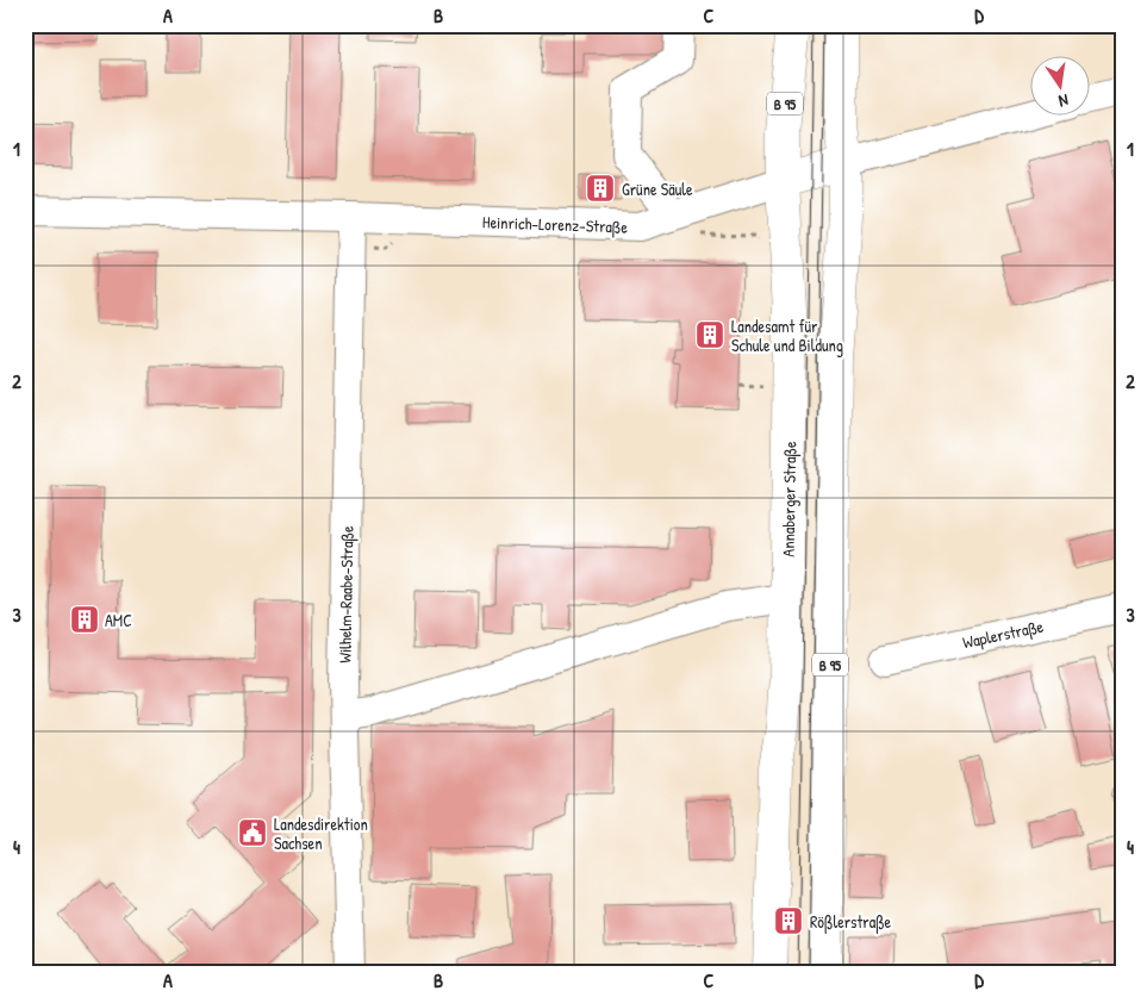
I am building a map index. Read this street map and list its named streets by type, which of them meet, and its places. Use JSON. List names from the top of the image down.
{
  "streets": {
    "main road": ["B 95", "Heinrich-Lorenz-Straße", "Annaberger Straße"],
    "street": ["Wilhelm-Raabe-Straße", "Waplerstraße"]
  },
  "crossings": [
    ["B 95", "Heinrich-Lorenz-Straße"],
    ["Heinrich-Lorenz-Straße", "Annaberger Straße"],
    ["Heinrich-Lorenz-Straße", "Wilhelm-Raabe-Straße"]
  ],
  "places": {
    "building": [
      "Grüne Säule",
      "Landesamt für Schule und Bildung",
      "AMC",
      "Rößlerstraße"
    ],
    "public building": ["Landesdirektion Sachsen"]
  },
  "north": "bottom",
  "grid": {
    "columns": [
      "A",
      "B",
      "C",
      "D"
    ],
    "rows": [
      "1",
      "2",
      "3",
      "4"
    ]
  }
}
